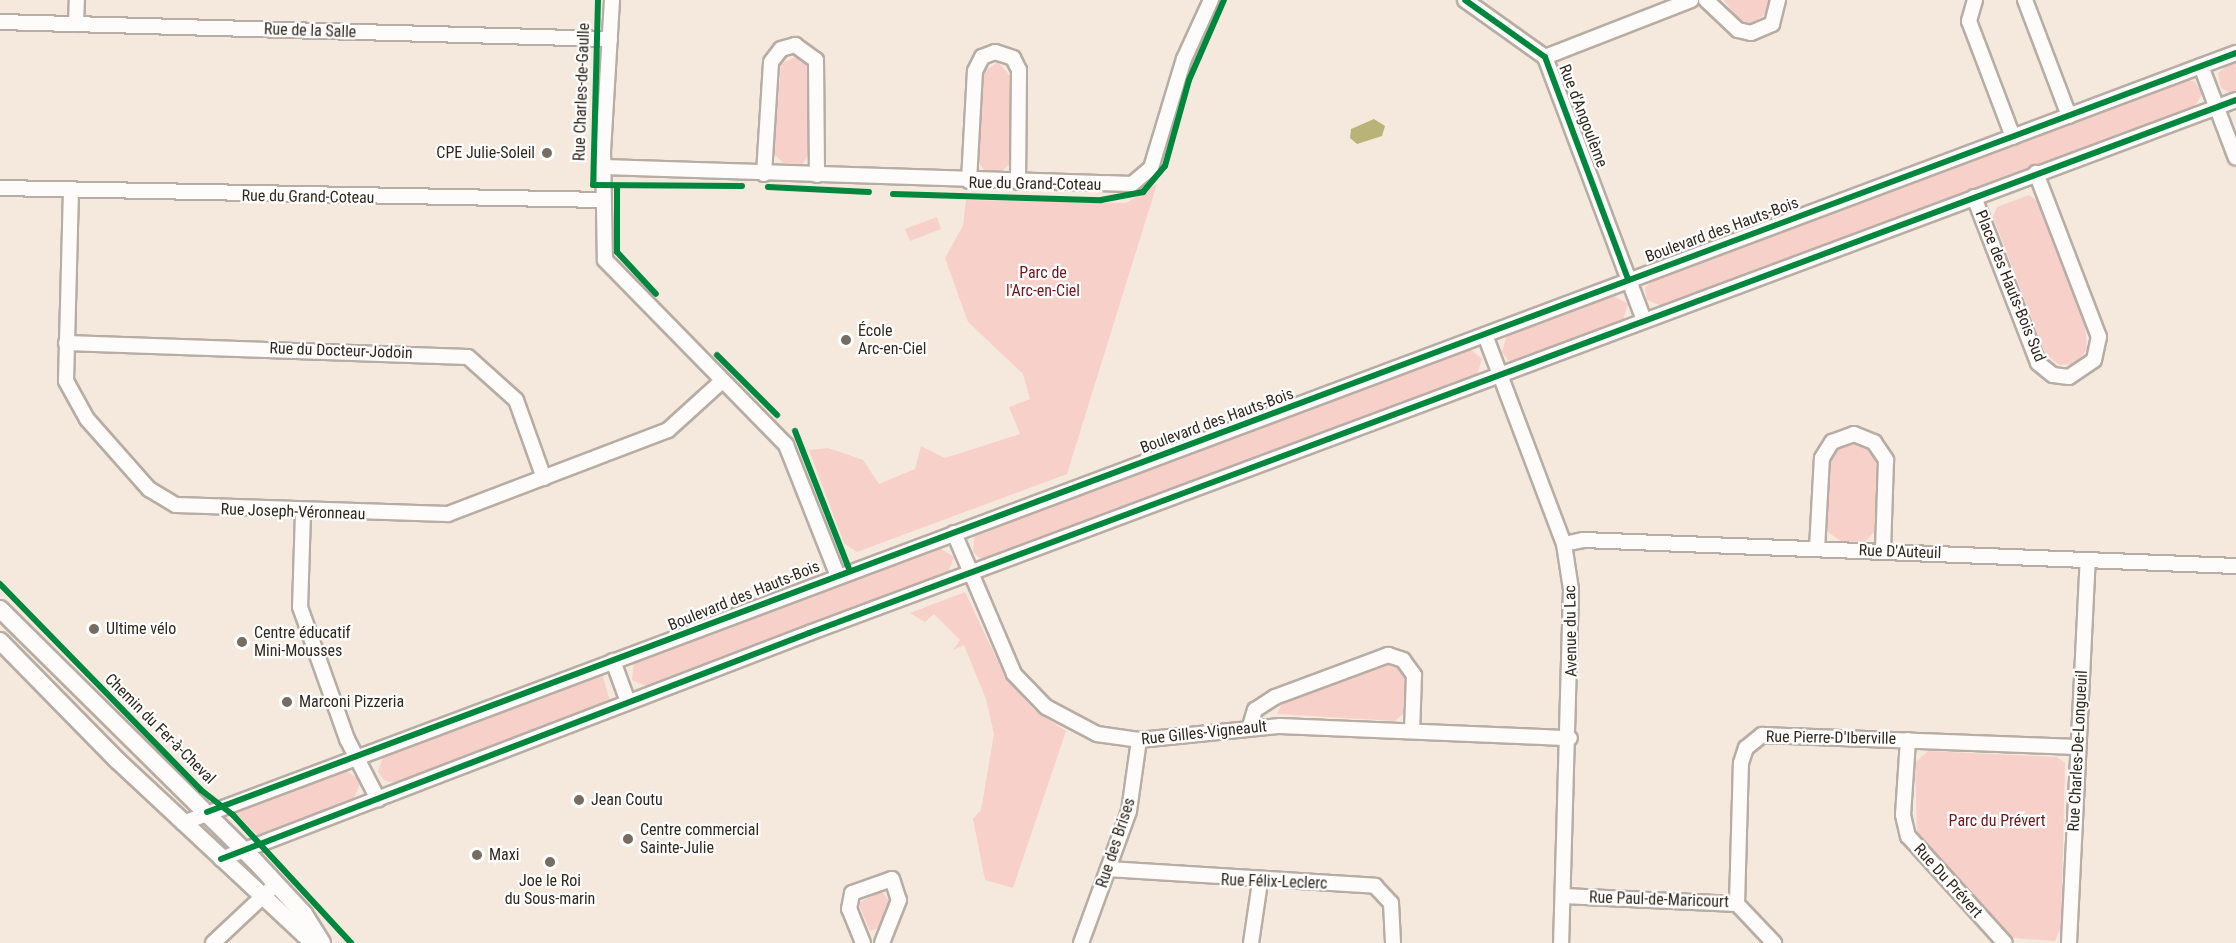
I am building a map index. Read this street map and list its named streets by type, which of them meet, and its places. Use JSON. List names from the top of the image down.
{
  "streets": {
    "street": [
      "Rue de la Salle",
      "Rue Charles-de-Gaulle",
      "Rue d'Angoulème",
      "Rue du Grand-Coteau",
      "Boulevard des Hauts-Bois",
      "Place des Hauts-Bois Sud",
      "Rue du Docteur-Jodoin",
      "Rue Joseph-Véronneau",
      "Rue D'Auteuil",
      "Avenue du Lac",
      "Chemin du Fer-à-Cheval",
      "Rue Gilles-Vigneault",
      "Rue Pierre-D'Iberville",
      "Rue Charles-De-Longueuil",
      "Rue des Brises",
      "Rue Du Prévert",
      "Rue Félix-Leclerc",
      "Rue Paul-de-Maricourt"
    ]
  },
  "crossings": [
    ["Rue de la Salle", "Rue Charles-de-Gaulle"],
    ["Rue Charles-de-Gaulle", "Rue du Grand-Coteau"],
    ["Rue Charles-de-Gaulle", "Boulevard des Hauts-Bois"],
    ["Rue Charles-de-Gaulle", "Rue Joseph-Véronneau"],
    ["Rue d'Angoulème", "Boulevard des Hauts-Bois"],
    ["Rue du Grand-Coteau", "Rue Joseph-Véronneau"],
    ["Boulevard des Hauts-Bois", "Avenue du Lac"],
    ["Boulevard des Hauts-Bois", "Chemin du Fer-à-Cheval"],
    ["Boulevard des Hauts-Bois", "Rue Gilles-Vigneault"],
    ["Rue du Docteur-Jodoin", "Rue Joseph-Véronneau"],
    ["Rue D'Auteuil", "Avenue du Lac"],
    ["Rue D'Auteuil", "Rue Charles-De-Longueuil"],
    ["Avenue du Lac", "Rue Gilles-Vigneault"],
    ["Avenue du Lac", "Rue Paul-de-Maricourt"],
    ["Rue Gilles-Vigneault", "Rue des Brises"],
    ["Rue Pierre-D'Iberville", "Rue Charles-De-Longueuil"],
    ["Rue Pierre-D'Iberville", "Rue Du Prévert"],
    ["Rue Pierre-D'Iberville", "Rue Paul-de-Maricourt"],
    ["Rue des Brises", "Rue Félix-Leclerc"]
  ],
  "parks": ["Parc de l'Arc-en-Ciel", "Parc du Prévert"],
  "places": [
    "CPE Julie-Soleil",
    "École Arc-en-Ciel",
    "Ultime vélo",
    "Centre éducatif Mini-Mousses",
    "Marconi Pizzeria",
    "Jean Coutu",
    "Centre commercial Sainte-Julie",
    "Maxi",
    "Joe le Roi du Sous-marin"
  ]
}
